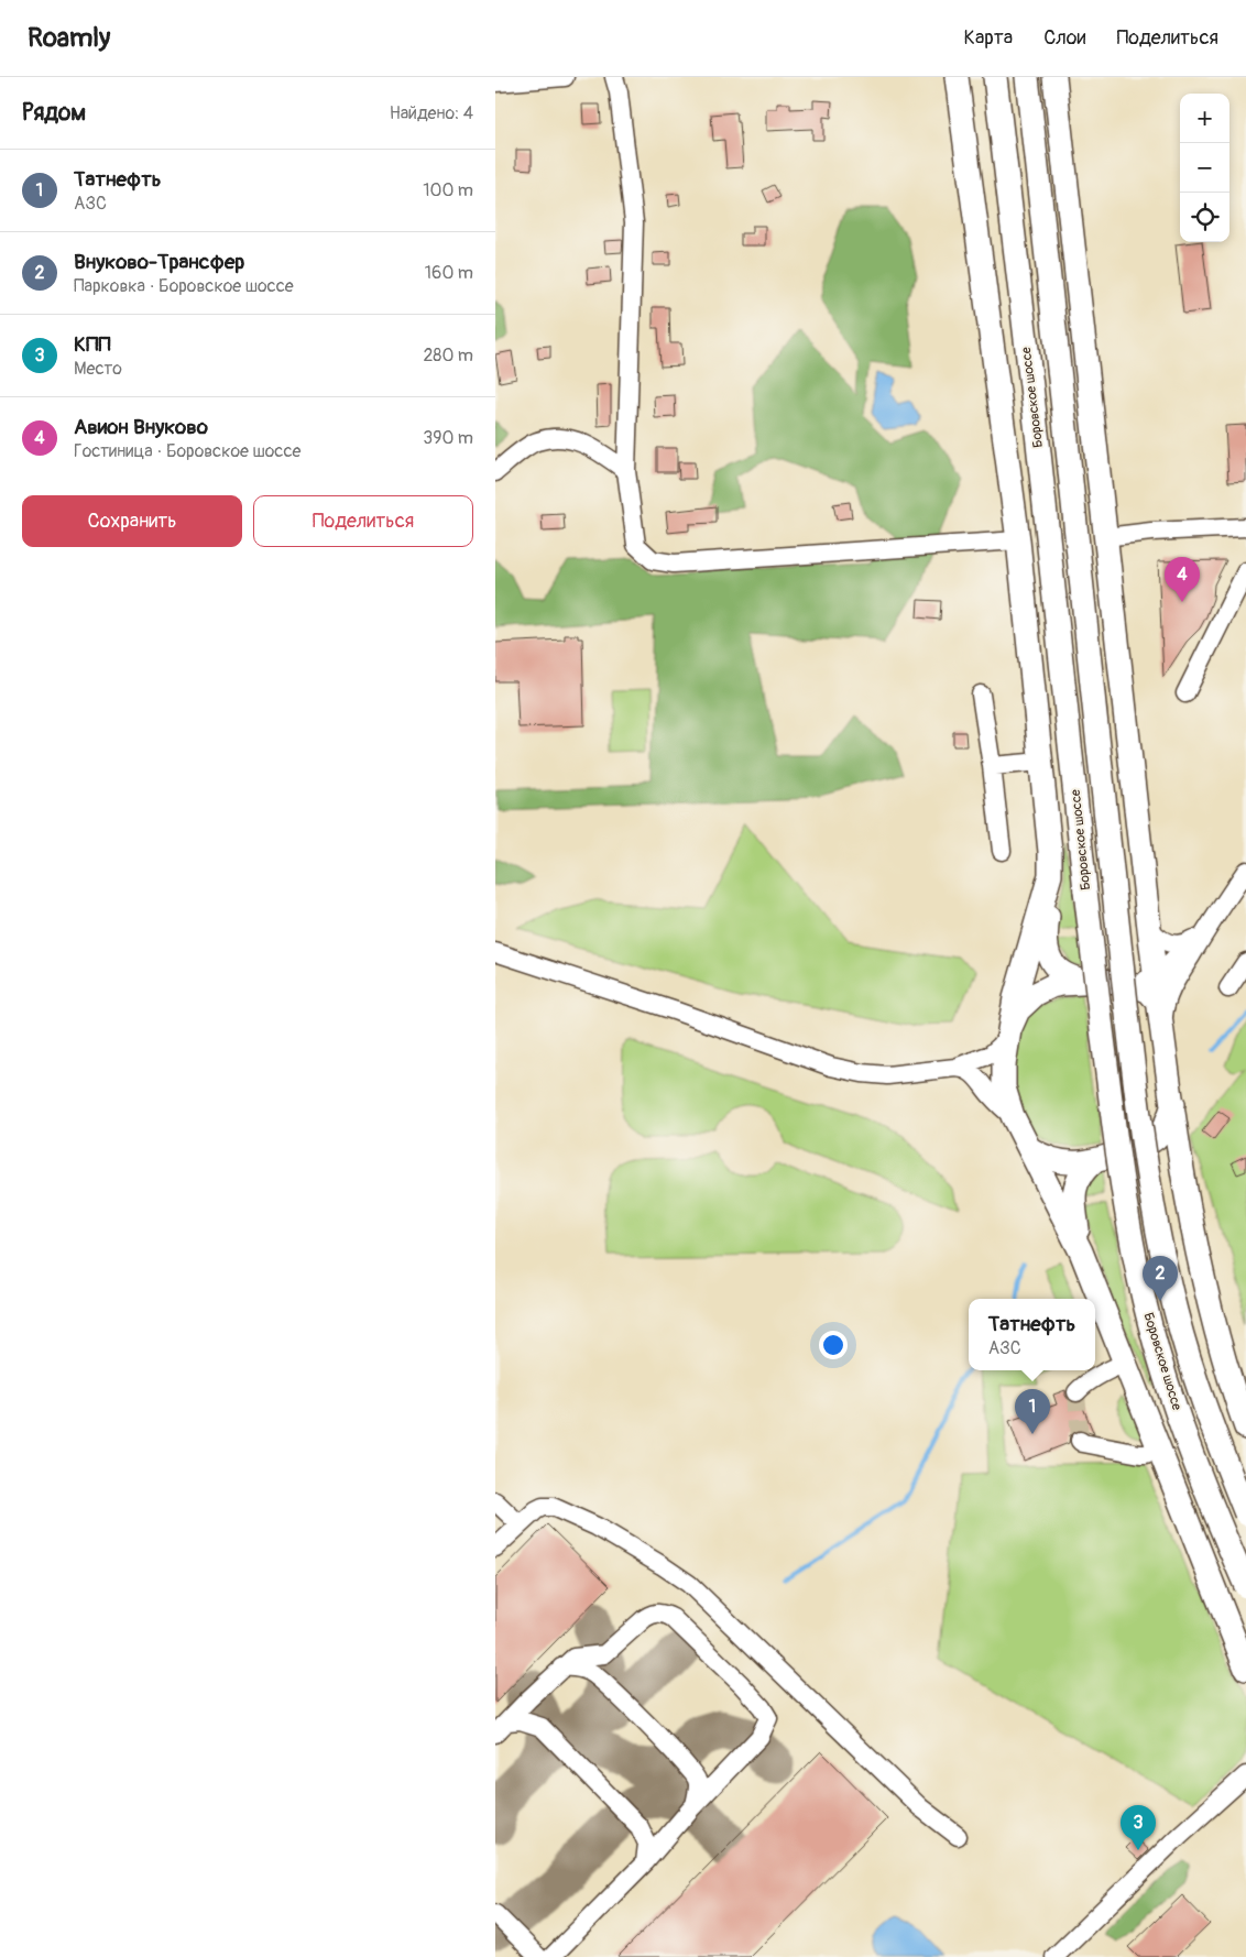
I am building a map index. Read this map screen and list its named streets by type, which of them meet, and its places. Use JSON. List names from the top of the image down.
{
  "streets": {
    "main road": ["Боровское шоссе"]
  },
  "page": {
    "header": "Roamly",
    "nav": ["Карта", "Слои", "Поделиться"],
    "heading": ["Рядом", "Найдено: 4"],
    "map_buttons": ["+", "−"],
    "list": [
      {
        "mark": "1",
        "name": "Татнефть",
        "note": "АЗС",
        "value": "100 m"
      },
      {
        "mark": "2",
        "name": "Внуково-Трансфер",
        "note": "Парковка · Боровское шоссе",
        "value": "160 m"
      },
      {
        "mark": "3",
        "name": "КПП",
        "note": "Место",
        "value": "280 m"
      },
      {
        "mark": "4",
        "name": "Авион Внуково",
        "note": "Гостиница · Боровское шоссе",
        "value": "390 m"
      }
    ],
    "buttons": ["Сохранить", "Поделиться"],
    "pins": [
      "4",
      "2",
      "1",
      "3"
    ],
    "popup": ["Татнефть", "АЗС"]
  }
}
